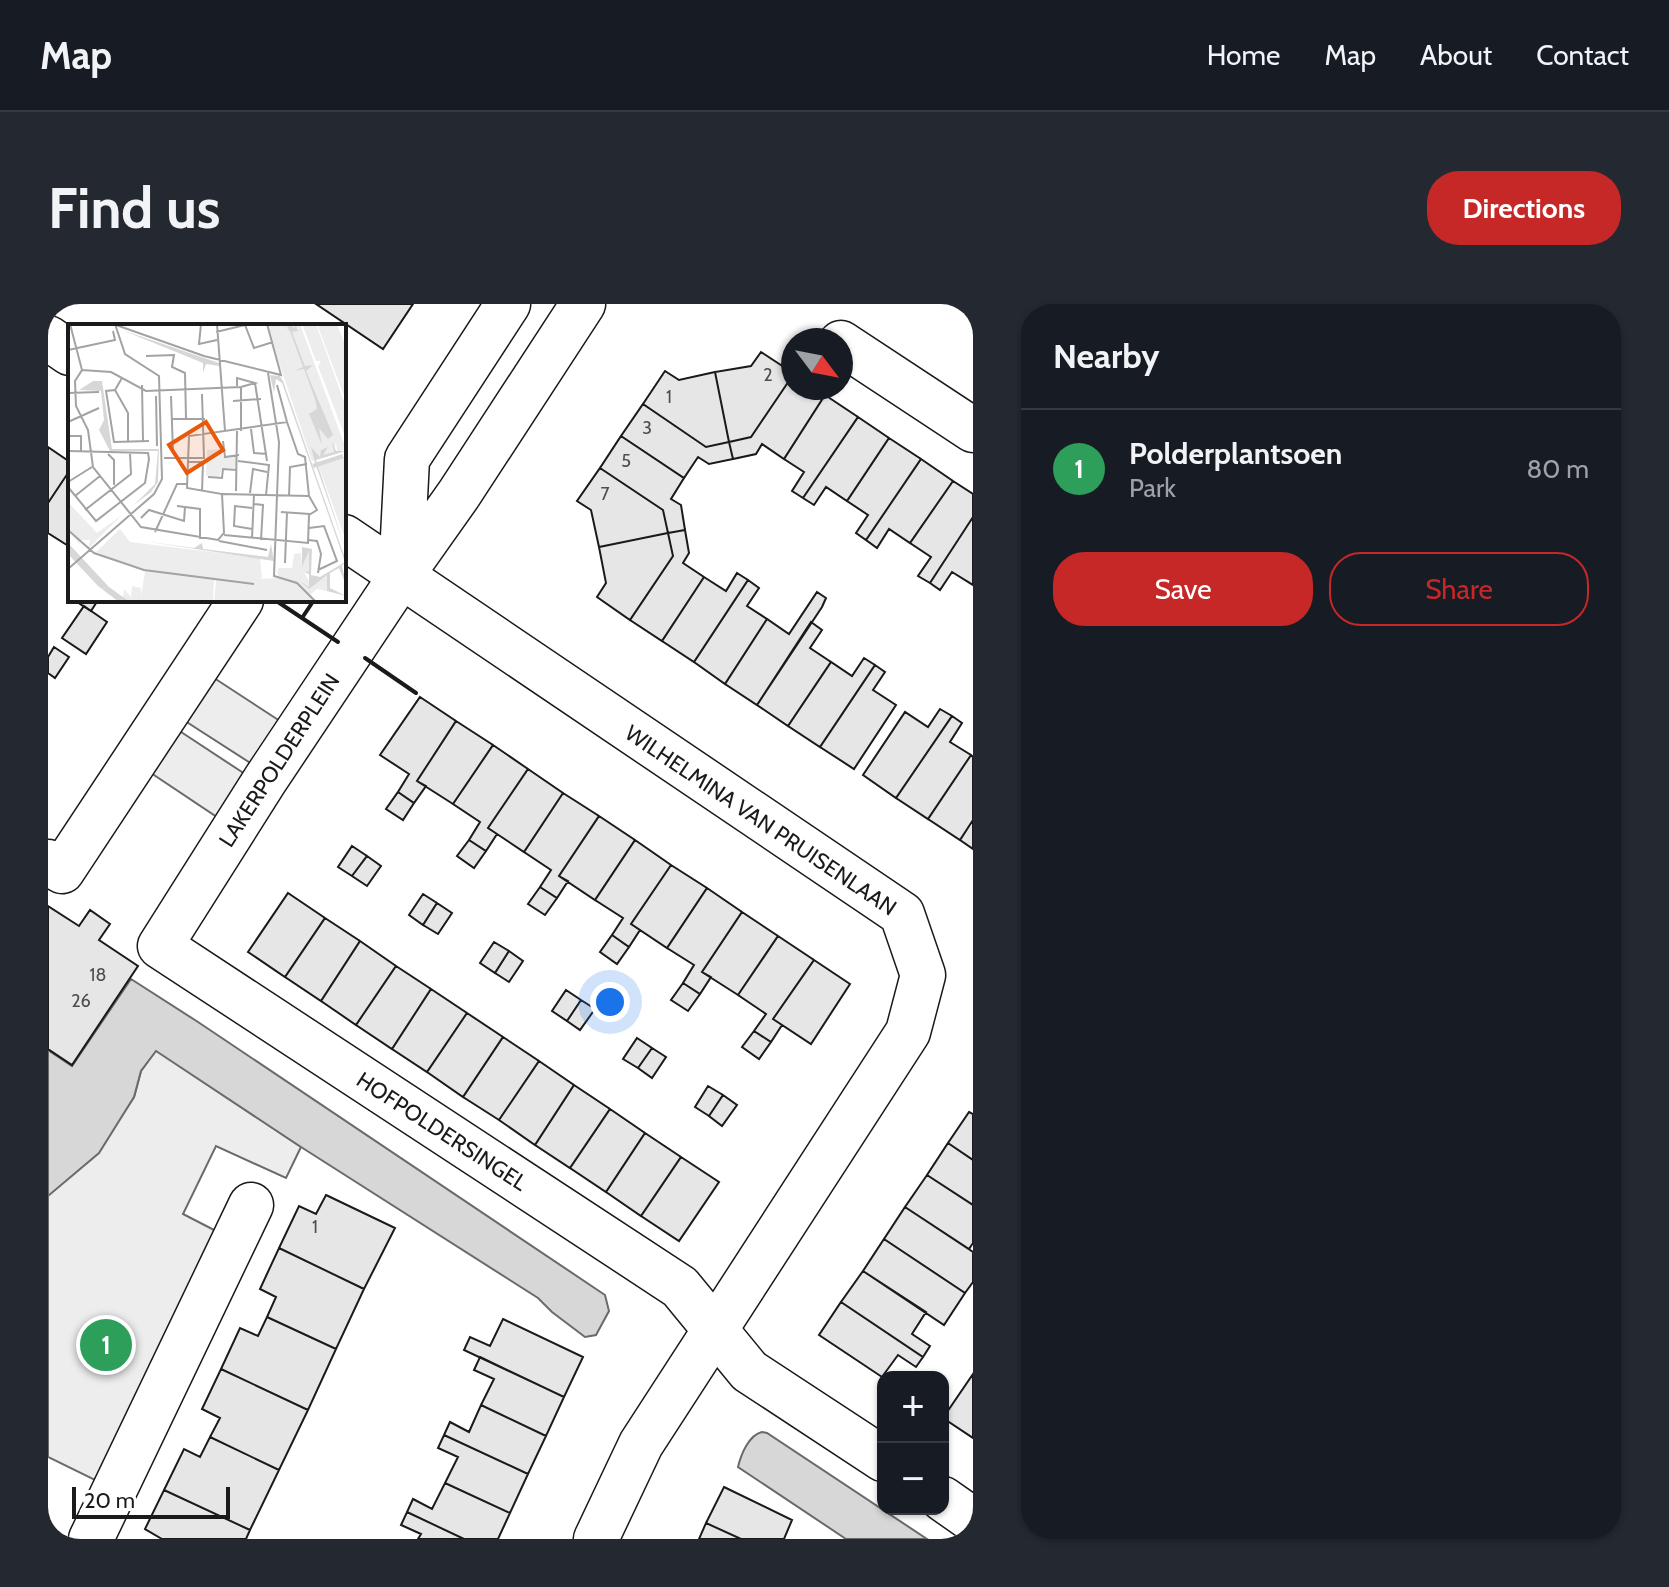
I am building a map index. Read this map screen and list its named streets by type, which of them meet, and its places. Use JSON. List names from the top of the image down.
{
  "streets": {
    "street": ["LAKERPOLDERPLEIN", "WILHELMINA VAN PRUISENLAAN", "HOFPOLDERSINGEL"]
  },
  "crossings": [
    ["LAKERPOLDERPLEIN", "WILHELMINA VAN PRUISENLAAN"],
    ["LAKERPOLDERPLEIN", "HOFPOLDERSINGEL"],
    ["WILHELMINA VAN PRUISENLAAN", "HOFPOLDERSINGEL"]
  ],
  "house_numbers": [
    "2",
    "1",
    "3",
    "5",
    "7",
    "18",
    "26",
    "1"
  ],
  "scale_bar": "20 m",
  "north": "bottom right",
  "page": {
    "header": "Map",
    "nav": [
      "Home",
      "Map",
      "About",
      "Contact"
    ],
    "buttons": [
      "Directions",
      ["Save", "Share"]
    ],
    "title": "Find us",
    "heading": "Nearby",
    "list": [
      {
        "mark": "1",
        "name": "Polderplantsoen",
        "note": "Park",
        "value": "80 m"
      }
    ],
    "pins": "1",
    "map_buttons": ["+", "−"],
    "scale": "20 m"
  }
}
